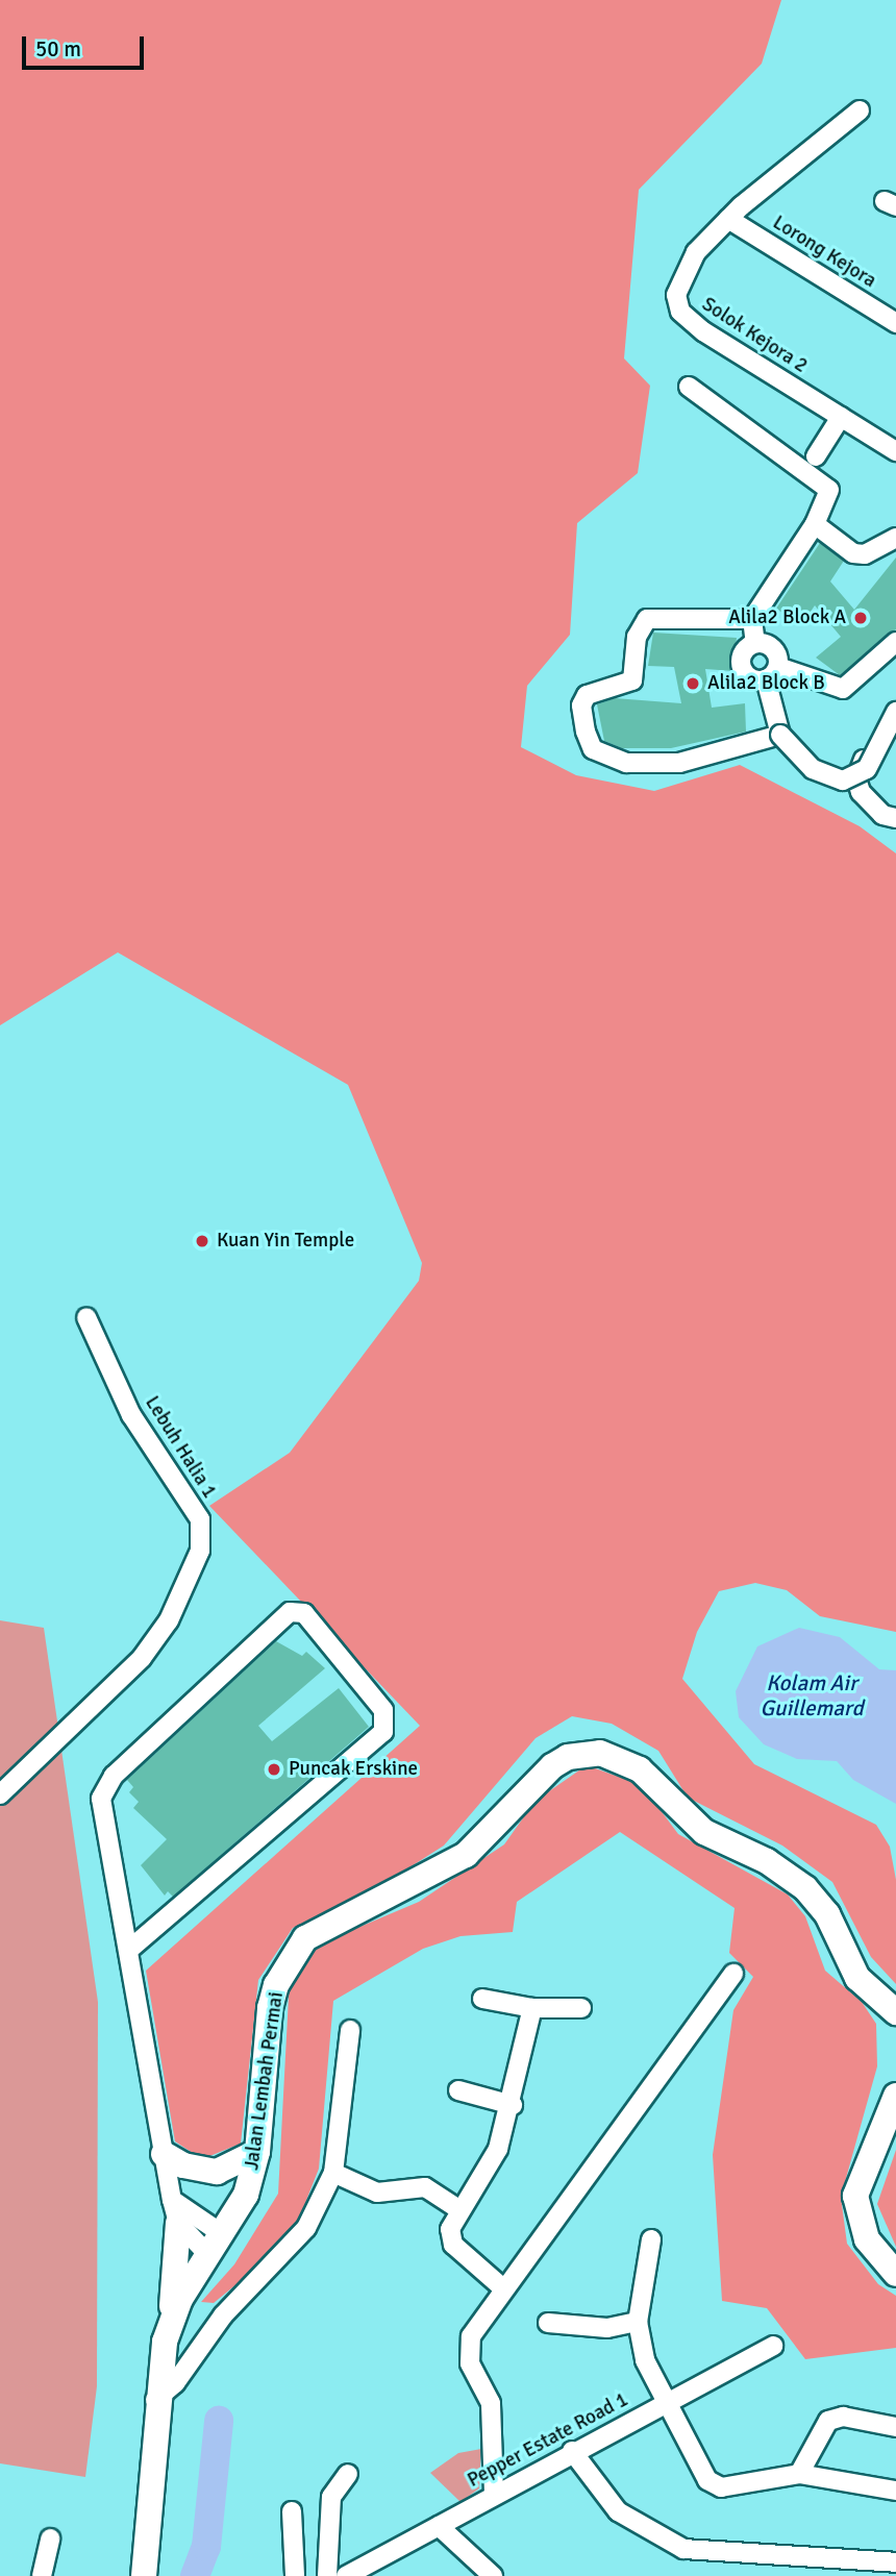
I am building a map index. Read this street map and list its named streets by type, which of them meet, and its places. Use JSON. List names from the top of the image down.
{
  "streets": {
    "main road": ["Jalan Lembah Permai"],
    "street": [
      "Lorong Kejora",
      "Solok Kejora 2",
      "Lebuh Halia 1",
      "Pepper Estate Road 1"
    ]
  },
  "crossings": [
    ["Lorong Kejora", "Solok Kejora 2"]
  ],
  "water": ["Kolam Air Guillemard"],
  "places": [
    "Alila2 Block A",
    "Alila2 Block B",
    "Kuan Yin Temple",
    "Puncak Erskine"
  ],
  "scale_bar": "50 m"
}
